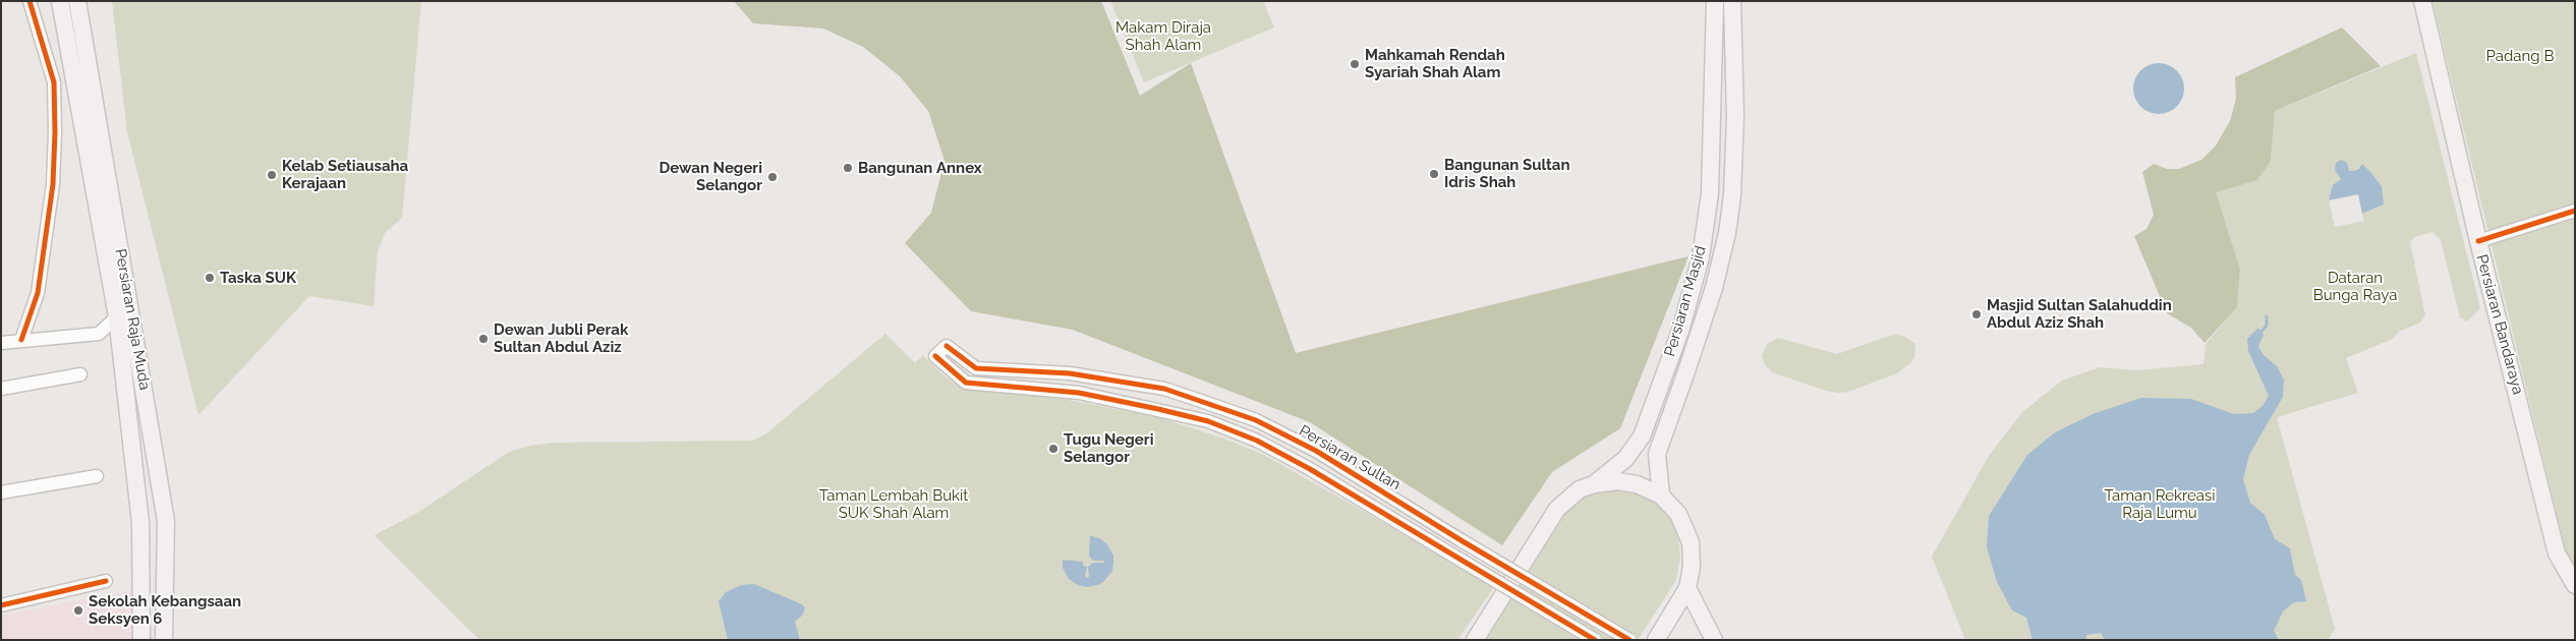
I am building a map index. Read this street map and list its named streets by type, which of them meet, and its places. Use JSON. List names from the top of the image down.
{
  "streets": {
    "main road": ["Persiaran Masjid", "Persiaran Raja Muda", "Persiaran Bandaraya"],
    "street": ["Persiaran Sultan"]
  },
  "parks": [
    "Makam Diraja Shah Alam",
    "Padang B",
    "Dataran Bunga Raya",
    "Taman Lembah Bukit SUK Shah Alam",
    "Taman Rekreasi Raja Lumu"
  ],
  "places": [
    "Mahkamah Rendah Syariah Shah Alam",
    "Bangunan Annex",
    "Bangunan Sultan Idris Shah",
    "Kelab Setiausaha Kerajaan",
    "Dewan Negeri Selangor",
    "Taska SUK",
    "Masjid Sultan Salahuddin Abdul Aziz Shah",
    "Dewan Jubli Perak Sultan Abdul Aziz",
    "Tugu Negeri Selangor",
    "Sekolah Kebangsaan Seksyen 6"
  ]
}
